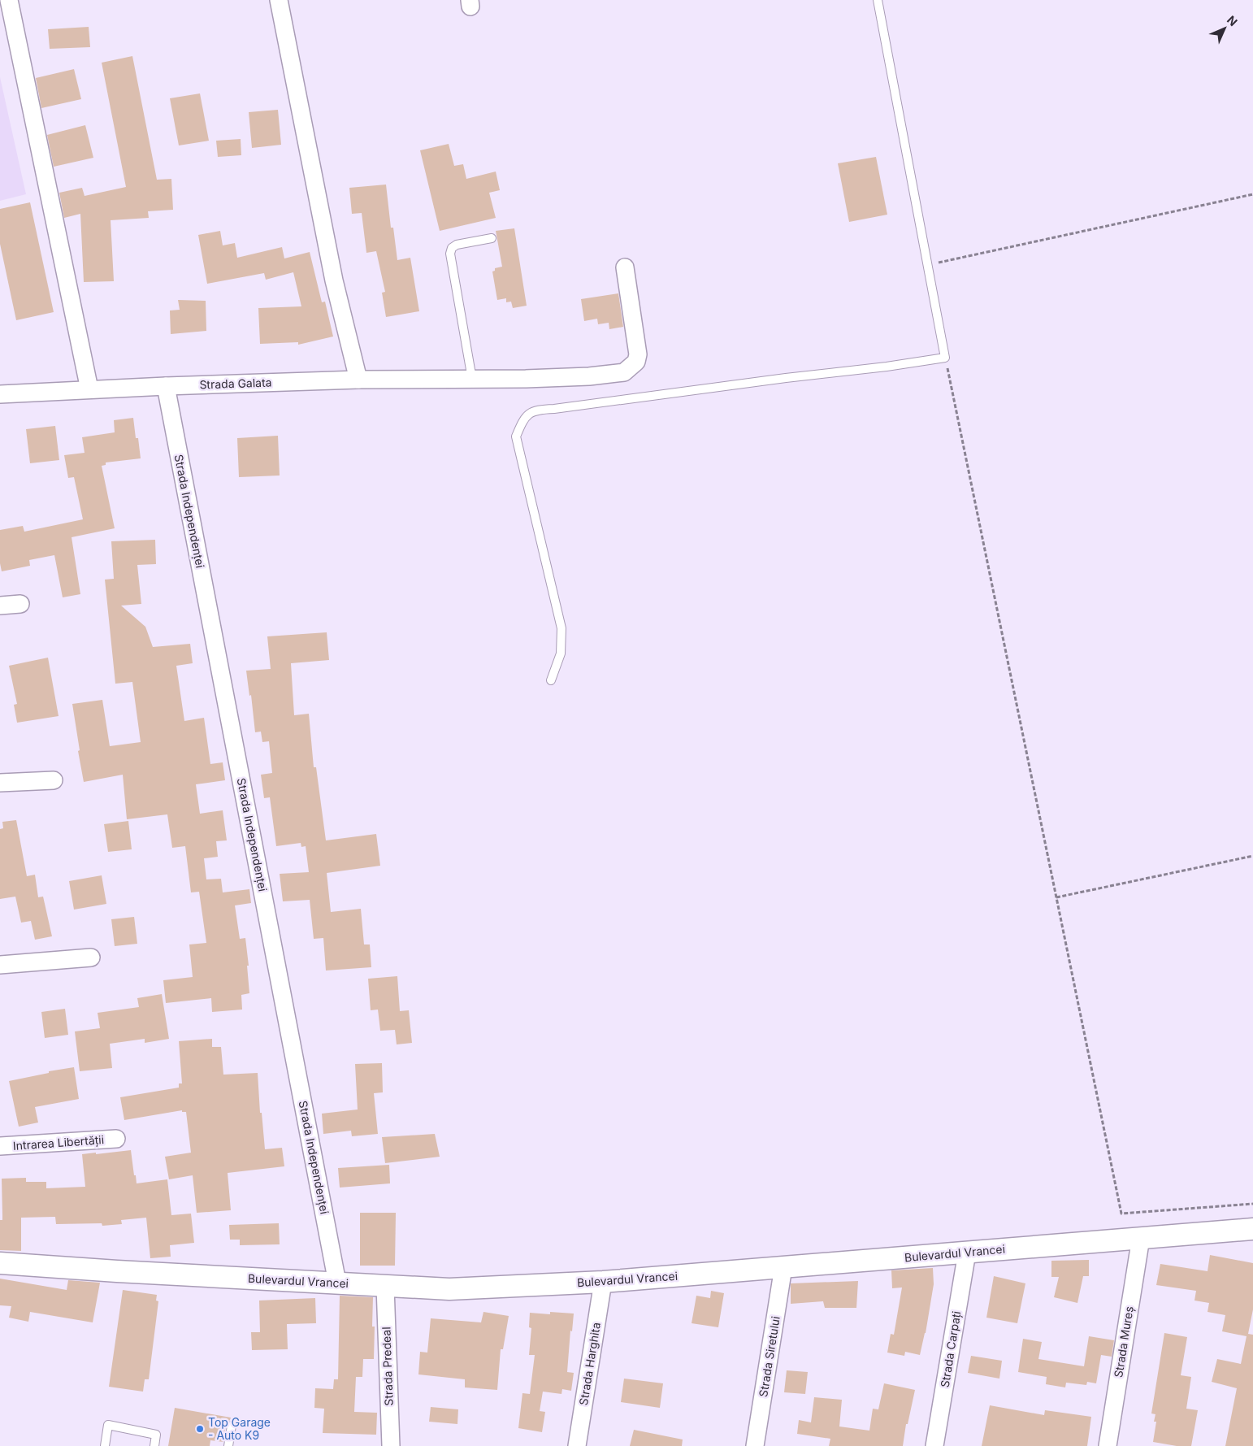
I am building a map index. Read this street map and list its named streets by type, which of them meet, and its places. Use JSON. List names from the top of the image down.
{
  "streets": {
    "street": [
      "Strada Galata",
      "Strada Independenței",
      "Intrarea Libertății",
      "Bulevardul Vrancei",
      "Strada Mureș",
      "Strada Carpați",
      "Strada Siretului",
      "Strada Harghita",
      "Strada Predeal"
    ]
  },
  "crossings": [
    ["Strada Galata", "Strada Independenței"],
    ["Strada Independenței", "Bulevardul Vrancei"],
    ["Bulevardul Vrancei", "Strada Mureș"],
    ["Bulevardul Vrancei", "Strada Carpați"],
    ["Bulevardul Vrancei", "Strada Siretului"],
    ["Bulevardul Vrancei", "Strada Harghita"],
    ["Bulevardul Vrancei", "Strada Predeal"]
  ],
  "places": ["Top Garage - Auto K9"],
  "north": "top right"
}
